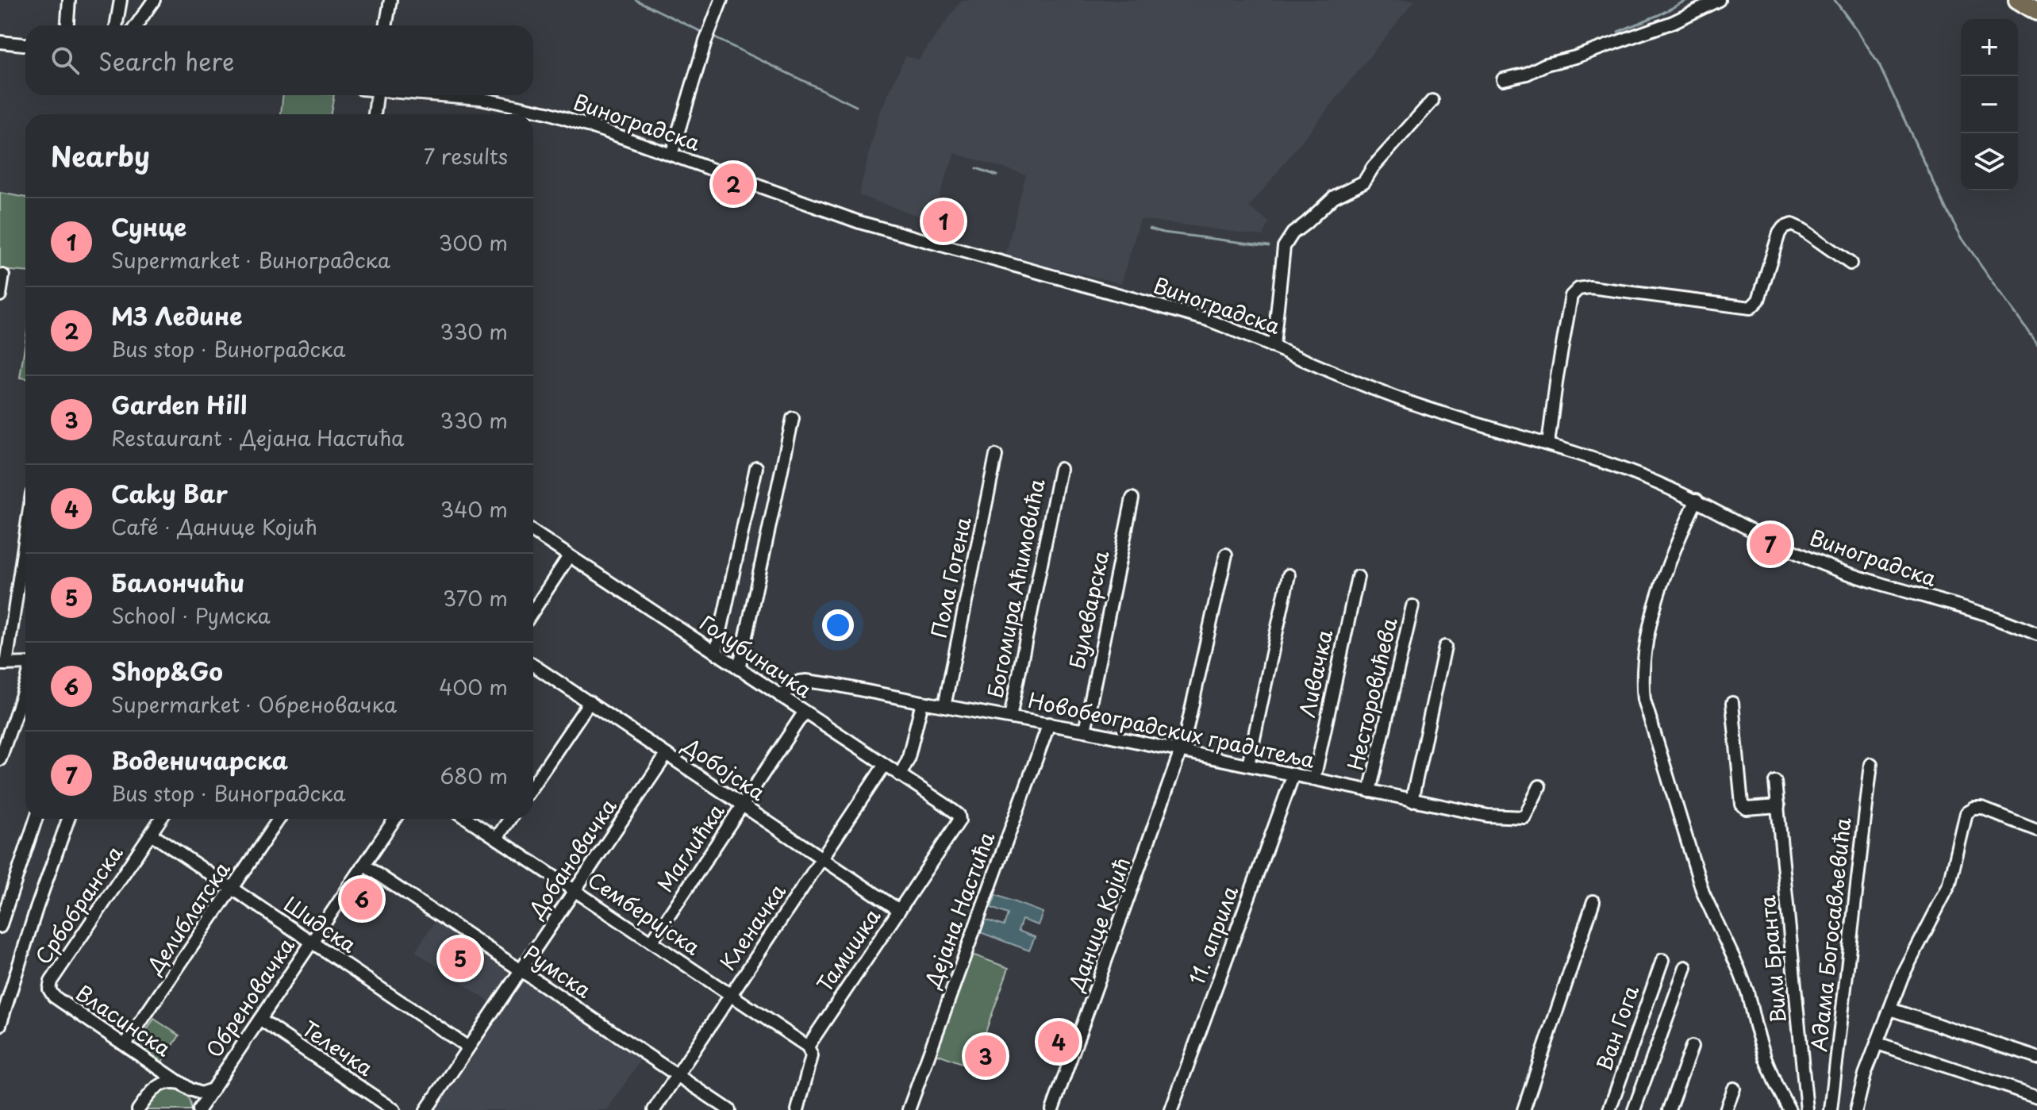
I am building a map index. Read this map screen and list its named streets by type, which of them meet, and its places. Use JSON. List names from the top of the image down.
{
  "streets": {
    "street": [
      "Виноградска",
      "Пола Гогена",
      "Богомира Аћимовића",
      "Булеварска",
      "Голубиначка",
      "Ливачка",
      "Несторовићева",
      "Новобеоградских градитеља",
      "Добојска",
      "Маглићка",
      "Добановачка",
      "Србобранска",
      "Дејана Настића",
      "Семберијска",
      "Делиблатска",
      "Данице Којић",
      "Шидска",
      "Кленачка",
      "Адама Богосављевића",
      "11. априла",
      "Тамишка",
      "Вили Бранта",
      "Румска",
      "Обреновачка",
      "Власинска",
      "Ван Гога",
      "Телечка"
    ]
  },
  "crossings": [
    ["Пола Гогена", "Новобеоградских градитеља"],
    ["Богомира Аћимовића", "Новобеоградских градитеља"],
    ["Булеварска", "Новобеоградских градитеља"],
    ["Голубиначка", "Новобеоградских градитеља"],
    ["Голубиначка", "Маглићка"],
    ["Голубиначка", "Кленачка"],
    ["Голубиначка", "Тамишка"],
    ["Ливачка", "Новобеоградских градитеља"],
    ["Несторовићева", "Новобеоградских градитеља"],
    ["Новобеоградских градитеља", "Дејана Настића"],
    ["Новобеоградских градитеља", "Данице Којић"],
    ["Новобеоградских градитеља", "11. априла"],
    ["Добојска", "Маглићка"],
    ["Добојска", "Добановачка"],
    ["Добојска", "Кленачка"],
    ["Добојска", "Тамишка"],
    ["Маглићка", "Семберијска"],
    ["Добановачка", "Семберијска"],
    ["Добановачка", "Шидска"],
    ["Добановачка", "Румска"],
    ["Србобранска", "Шидска"],
    ["Србобранска", "Власинска"],
    ["Семберијска", "Кленачка"],
    ["Семберијска", "Тамишка"],
    ["Делиблатска", "Шидска"],
    ["Делиблатска", "Власинска"],
    ["Шидска", "Обреновачка"],
    ["Кленачка", "Румска"],
    ["Румска", "Обреновачка"],
    ["Обреновачка", "Власинска"],
    ["Обреновачка", "Телечка"]
  ],
  "page": {
    "map_buttons": ["+", "−"],
    "search": "Search here",
    "heading": ["Nearby", "7 results"],
    "pins": [
      "2",
      "1",
      "7",
      "6",
      "5",
      "4",
      "3"
    ],
    "list": [
      {
        "mark": "1",
        "name": "Сунце",
        "note": "Supermarket · Виноградска",
        "value": "300 m"
      },
      {
        "mark": "2",
        "name": "МЗ Ледине",
        "note": "Bus stop · Виноградска",
        "value": "330 m"
      },
      {
        "mark": "3",
        "name": "Garden Hill",
        "note": "Restaurant · Дејана Настића",
        "value": "330 m"
      },
      {
        "mark": "4",
        "name": "Caky Bar",
        "note": "Café · Данице Којић",
        "value": "340 m"
      },
      {
        "mark": "5",
        "name": "Балончићи",
        "note": "School · Румска",
        "value": "370 m"
      },
      {
        "mark": "6",
        "name": "Shop&Go",
        "note": "Supermarket · Обреновачка",
        "value": "400 m"
      },
      {
        "mark": "7",
        "name": "Воденичарска",
        "note": "Bus stop · Виноградска",
        "value": "680 m"
      }
    ]
  }
}
